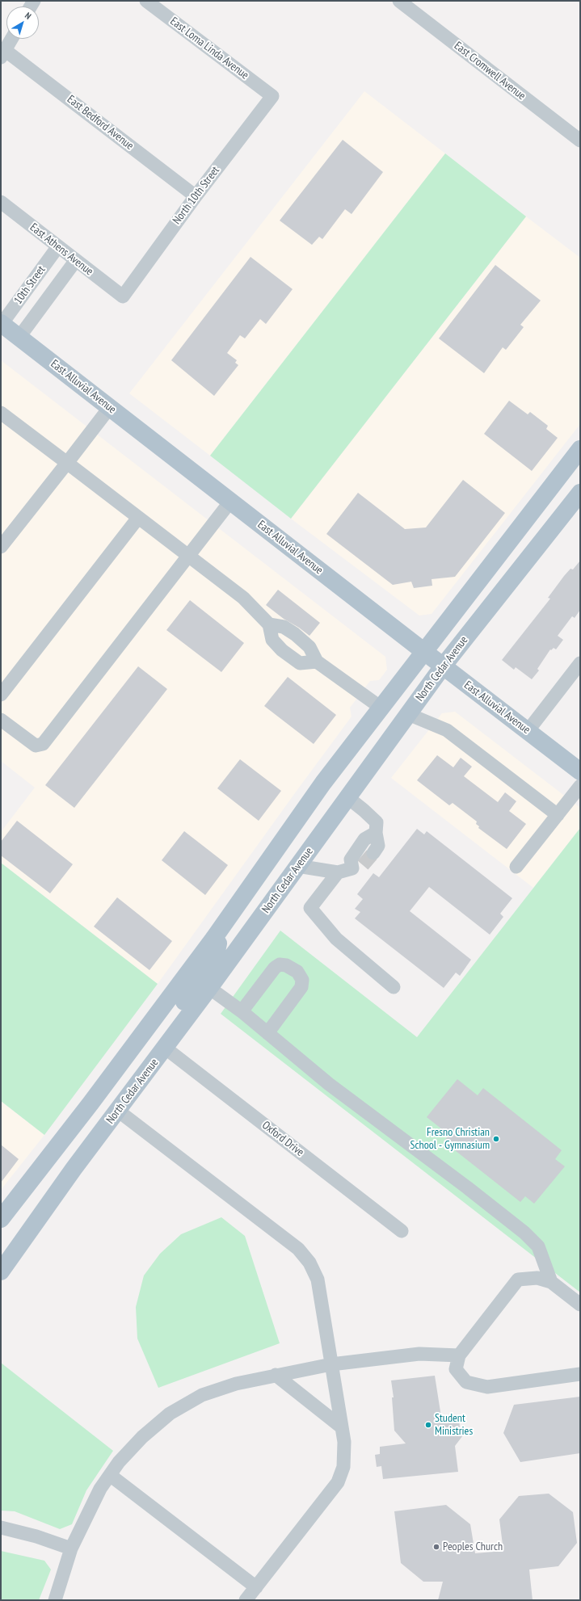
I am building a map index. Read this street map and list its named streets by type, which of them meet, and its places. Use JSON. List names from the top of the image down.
{
  "streets": {
    "main road": ["East Alluvial Avenue", "North Cedar Avenue"],
    "street": [
      "East Loma Linda Avenue",
      "East Cromwell Avenue",
      "East Bedford Avenue",
      "North 10th Street",
      "East Athens Avenue",
      "10th Street",
      "Oxford Drive"
    ]
  },
  "crossings": [
    ["East Loma Linda Avenue", "North 10th Street"],
    ["East Bedford Avenue", "North 10th Street"],
    ["North 10th Street", "East Athens Avenue"],
    ["East Athens Avenue", "10th Street"],
    ["10th Street", "East Alluvial Avenue"],
    ["East Alluvial Avenue", "North Cedar Avenue"],
    ["North Cedar Avenue", "Oxford Drive"]
  ],
  "places": ["Fresno Christian School - Gymnasium", "Student Ministries", "Peoples Church"],
  "north": "top right"
}
